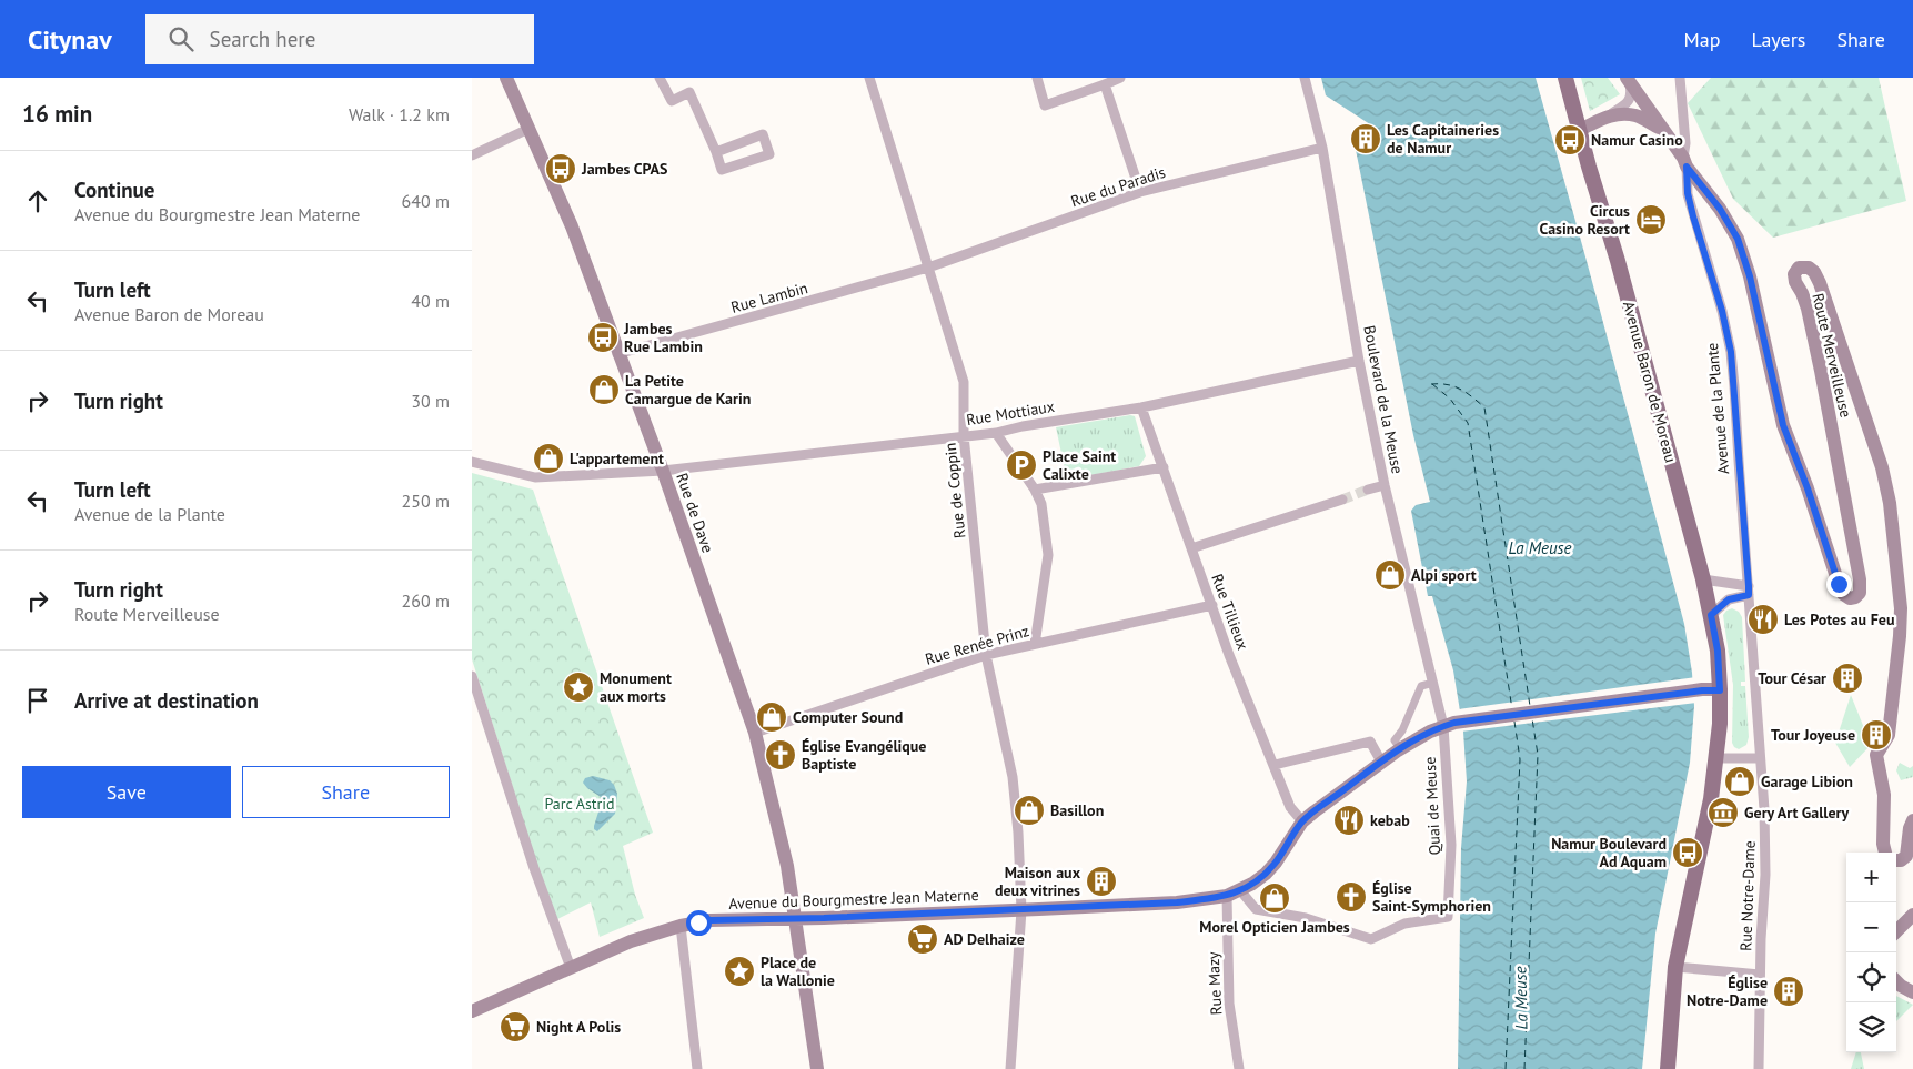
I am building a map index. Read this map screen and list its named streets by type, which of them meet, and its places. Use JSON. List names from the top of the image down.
{
  "streets": {
    "main road": [
      "Route Merveilleuse",
      "Avenue Baron de Moreau",
      "Rue de Dave",
      "Avenue du Bourgmestre Jean Materne"
    ],
    "street": [
      "Rue du Paradis",
      "Rue Lambin",
      "Boulevard de la Meuse",
      "Avenue de la Plante",
      "Rue Mottiaux",
      "Rue de Coppin",
      "Rue Tillieux",
      "Rue Renée Prinz",
      "Quai de Meuse",
      "Rue Notre-Dame",
      "Rue Mazy"
    ]
  },
  "crossings": [
    ["Rue du Paradis", "Rue Lambin"],
    ["Rue du Paradis", "Boulevard de la Meuse"],
    ["Rue du Paradis", "Rue de Coppin"],
    ["Rue Lambin", "Rue de Coppin"],
    ["Rue Lambin", "Rue de Dave"],
    ["Route Merveilleuse", "Avenue de la Plante"],
    ["Avenue Baron de Moreau", "Avenue du Bourgmestre Jean Materne"],
    ["Boulevard de la Meuse", "Rue Mottiaux"],
    ["Boulevard de la Meuse", "Quai de Meuse"],
    ["Boulevard de la Meuse", "Avenue du Bourgmestre Jean Materne"],
    ["Avenue de la Plante", "Rue Notre-Dame"],
    ["Rue Mottiaux", "Rue de Coppin"],
    ["Rue Mottiaux", "Rue de Dave"],
    ["Rue Mottiaux", "Rue Tillieux"],
    ["Rue de Coppin", "Rue Renée Prinz"],
    ["Rue de Coppin", "Avenue du Bourgmestre Jean Materne"],
    ["Rue de Dave", "Rue Renée Prinz"],
    ["Rue de Dave", "Avenue du Bourgmestre Jean Materne"],
    ["Rue Tillieux", "Rue Renée Prinz"],
    ["Rue Tillieux", "Avenue du Bourgmestre Jean Materne"],
    ["Quai de Meuse", "Avenue du Bourgmestre Jean Materne"],
    ["Quai de Meuse", "Rue Mazy"],
    ["Avenue du Bourgmestre Jean Materne", "Rue Mazy"]
  ],
  "water": ["La Meuse"],
  "parks": ["Parc Astrid"],
  "places": {
    "building": [
      "Les Capitaineries de Namur",
      "Tour César",
      "Tour Joyeuse",
      "Maison aux deux vitrines",
      "Église Notre-Dame"
    ],
    "bus stop": [
      "Namur Casino",
      "Jambes CPAS",
      "Jambes Rue Lambin",
      "Namur Boulevard Ad Aquam"
    ],
    "hotel": ["Circus Casino Resort"],
    "shop": [
      "La Petite Camargue de Karin",
      "L'appartement",
      "Alpi sport",
      "Computer Sound",
      "Garage Libion",
      "Basillon",
      "Morel Opticien Jambes"
    ],
    "parking": ["Place Saint Calixte"],
    "restaurant": ["Les Potes au Feu", "kebab"],
    "place": ["Monument aux morts", "Place de la Wallonie"],
    "church": ["Église Evangélique Baptiste", "Église Saint-Symphorien"],
    "museum": ["Gery Art Gallery"],
    "supermarket": ["AD Delhaize", "Night A Polis"]
  },
  "page": {
    "header": "Citynav",
    "search": "Search here",
    "nav": ["Map", "Layers", "Share"],
    "heading": ["16 min", "Walk · 1.2 km"],
    "list": [
      ["Continue", "Avenue du Bourgmestre Jean Materne", "640 m"],
      ["Turn left", "Avenue Baron de Moreau", "40 m"],
      ["Turn right", "30 m"],
      ["Turn left", "Avenue de la Plante", "250 m"],
      ["Turn right", "Route Merveilleuse", "260 m"],
      "Arrive at destination"
    ],
    "buttons": ["Save", "Share"],
    "map_buttons": ["+", "−"]
  }
}
